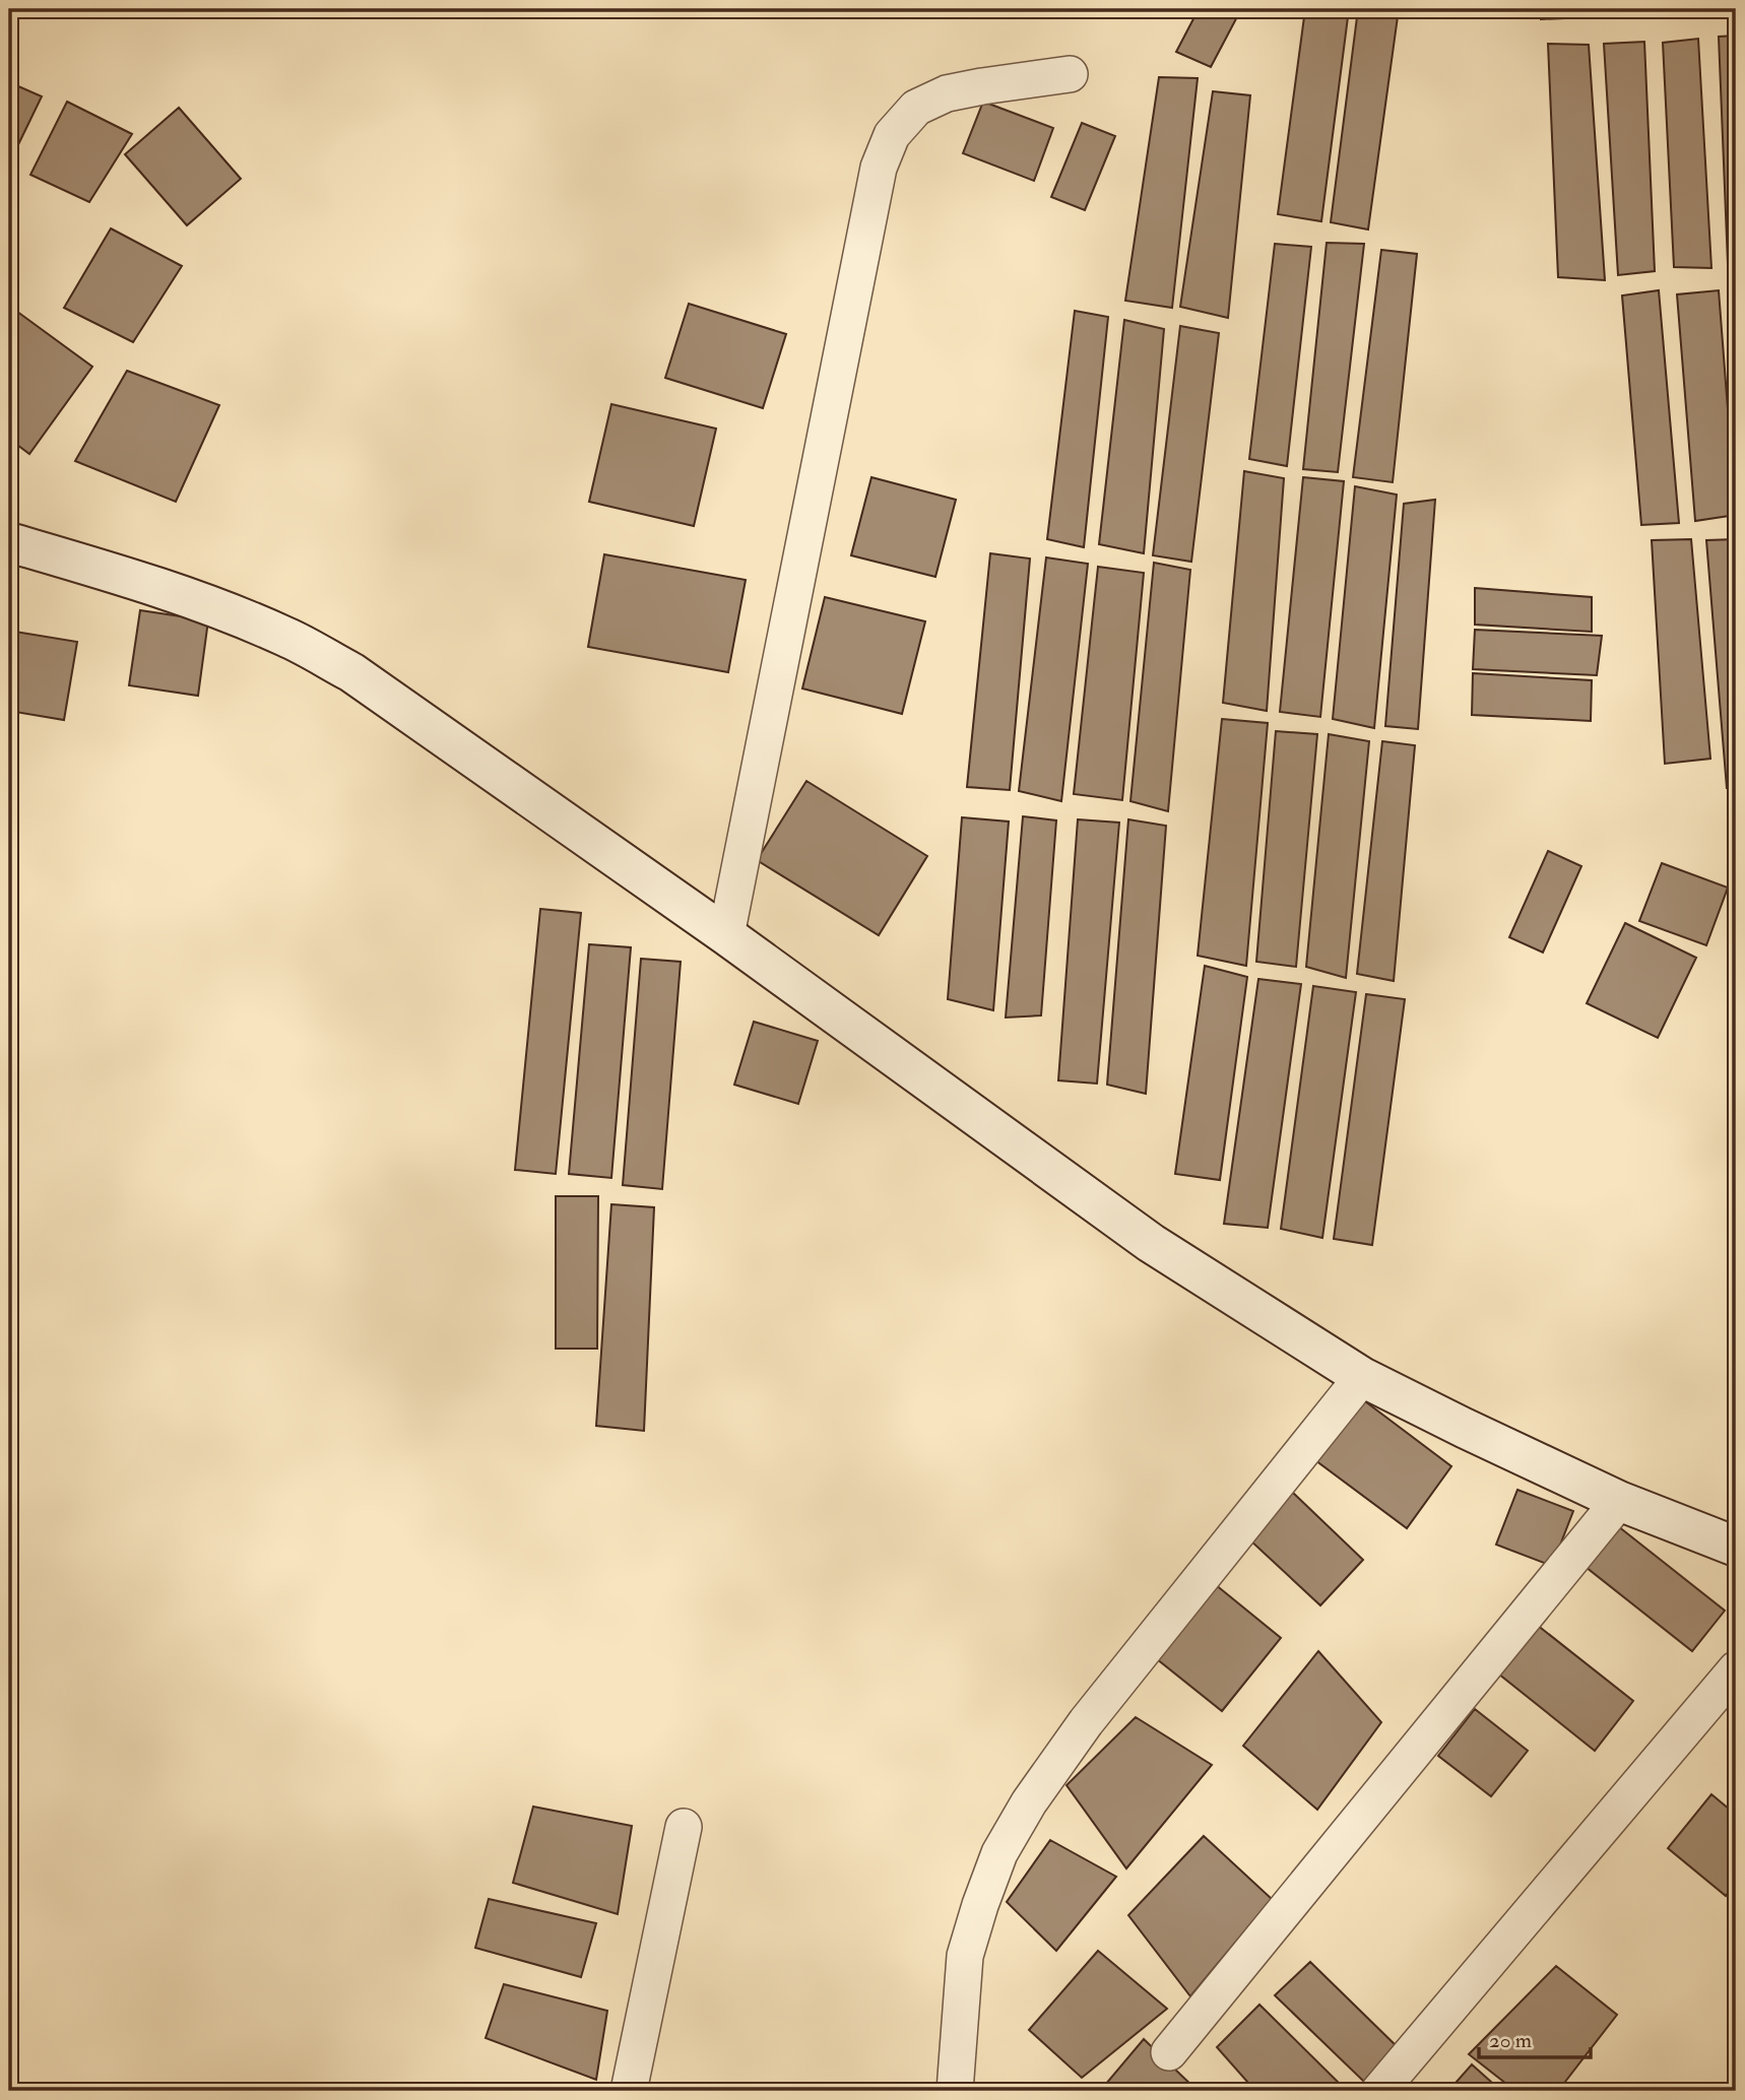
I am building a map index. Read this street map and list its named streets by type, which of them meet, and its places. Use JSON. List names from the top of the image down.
{
  "scale_bar": "20 m"
}
